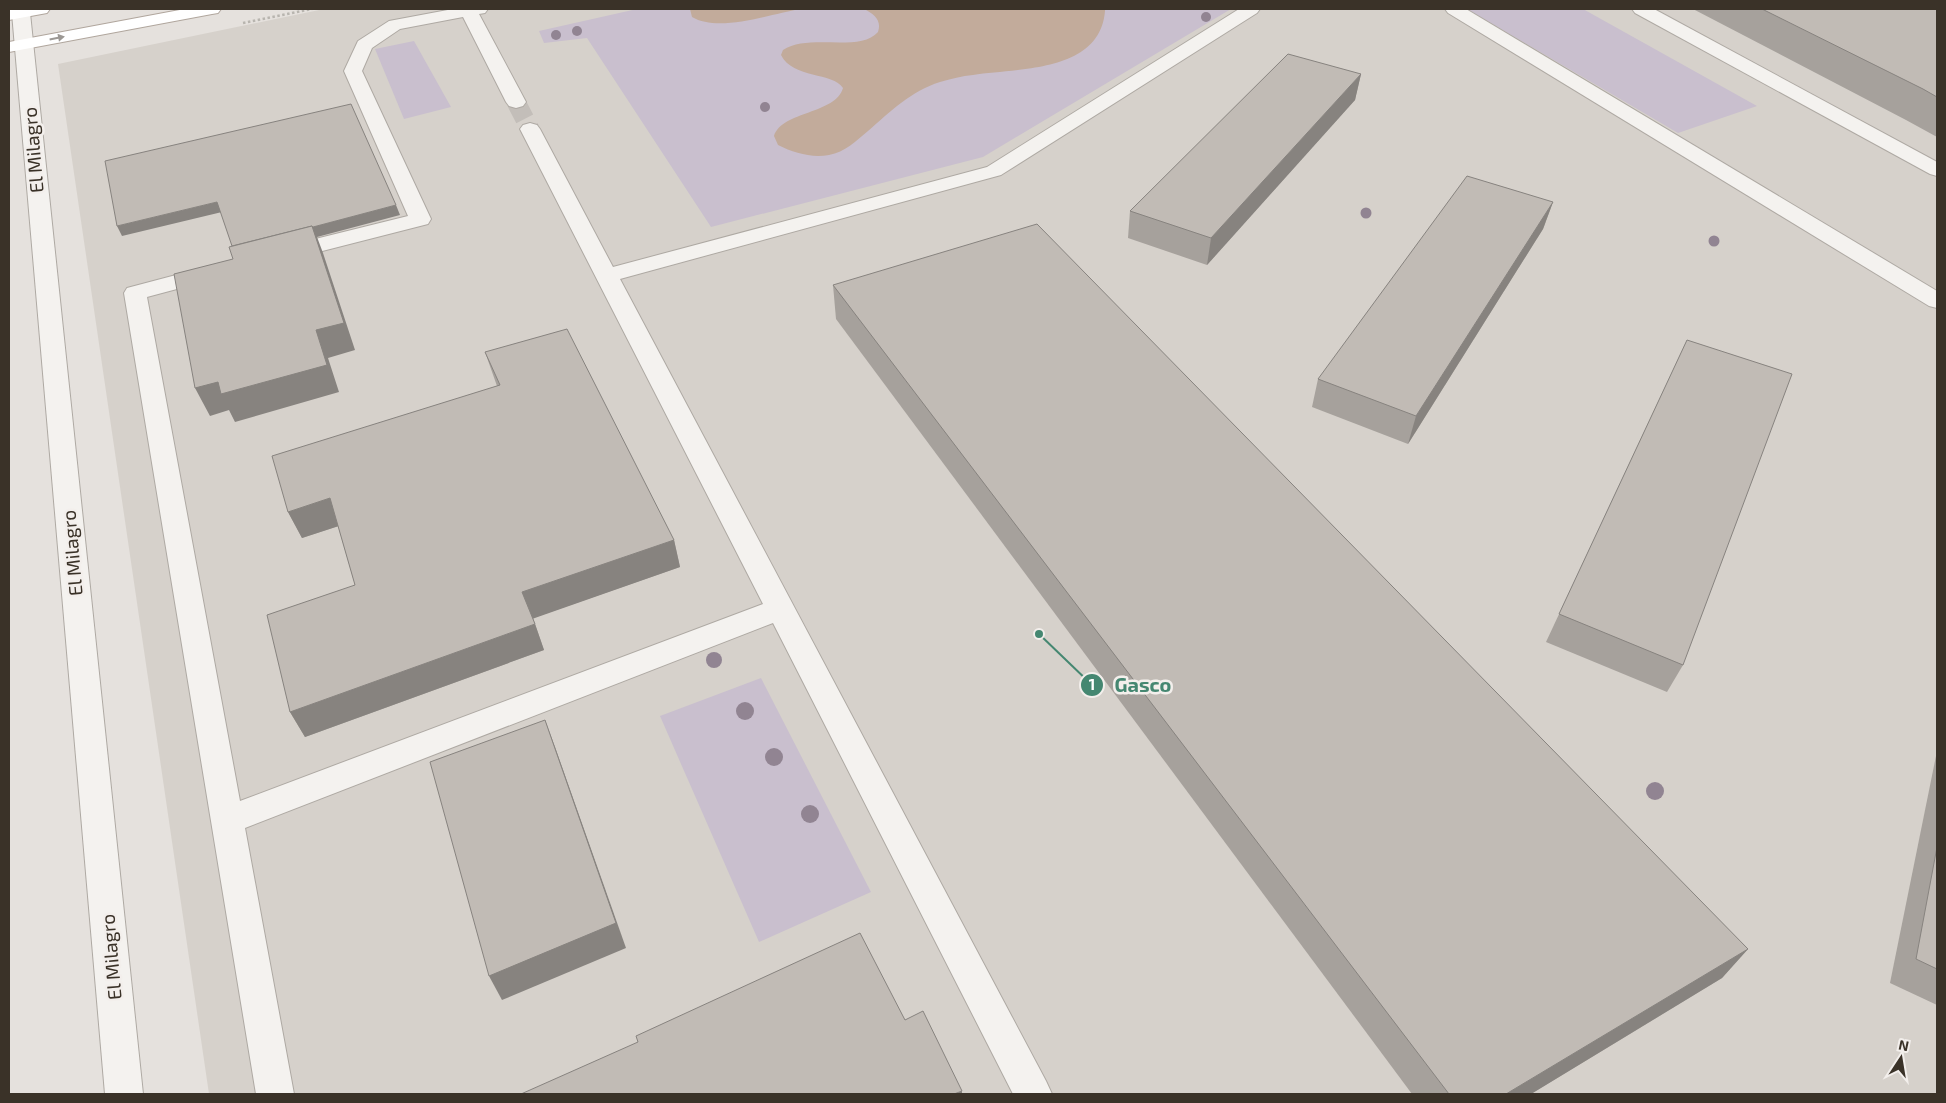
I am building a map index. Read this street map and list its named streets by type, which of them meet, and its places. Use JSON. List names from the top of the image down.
{
  "streets": {
    "street": ["El Milagro"]
  },
  "places": ["Gasco"],
  "north": "top"
}
